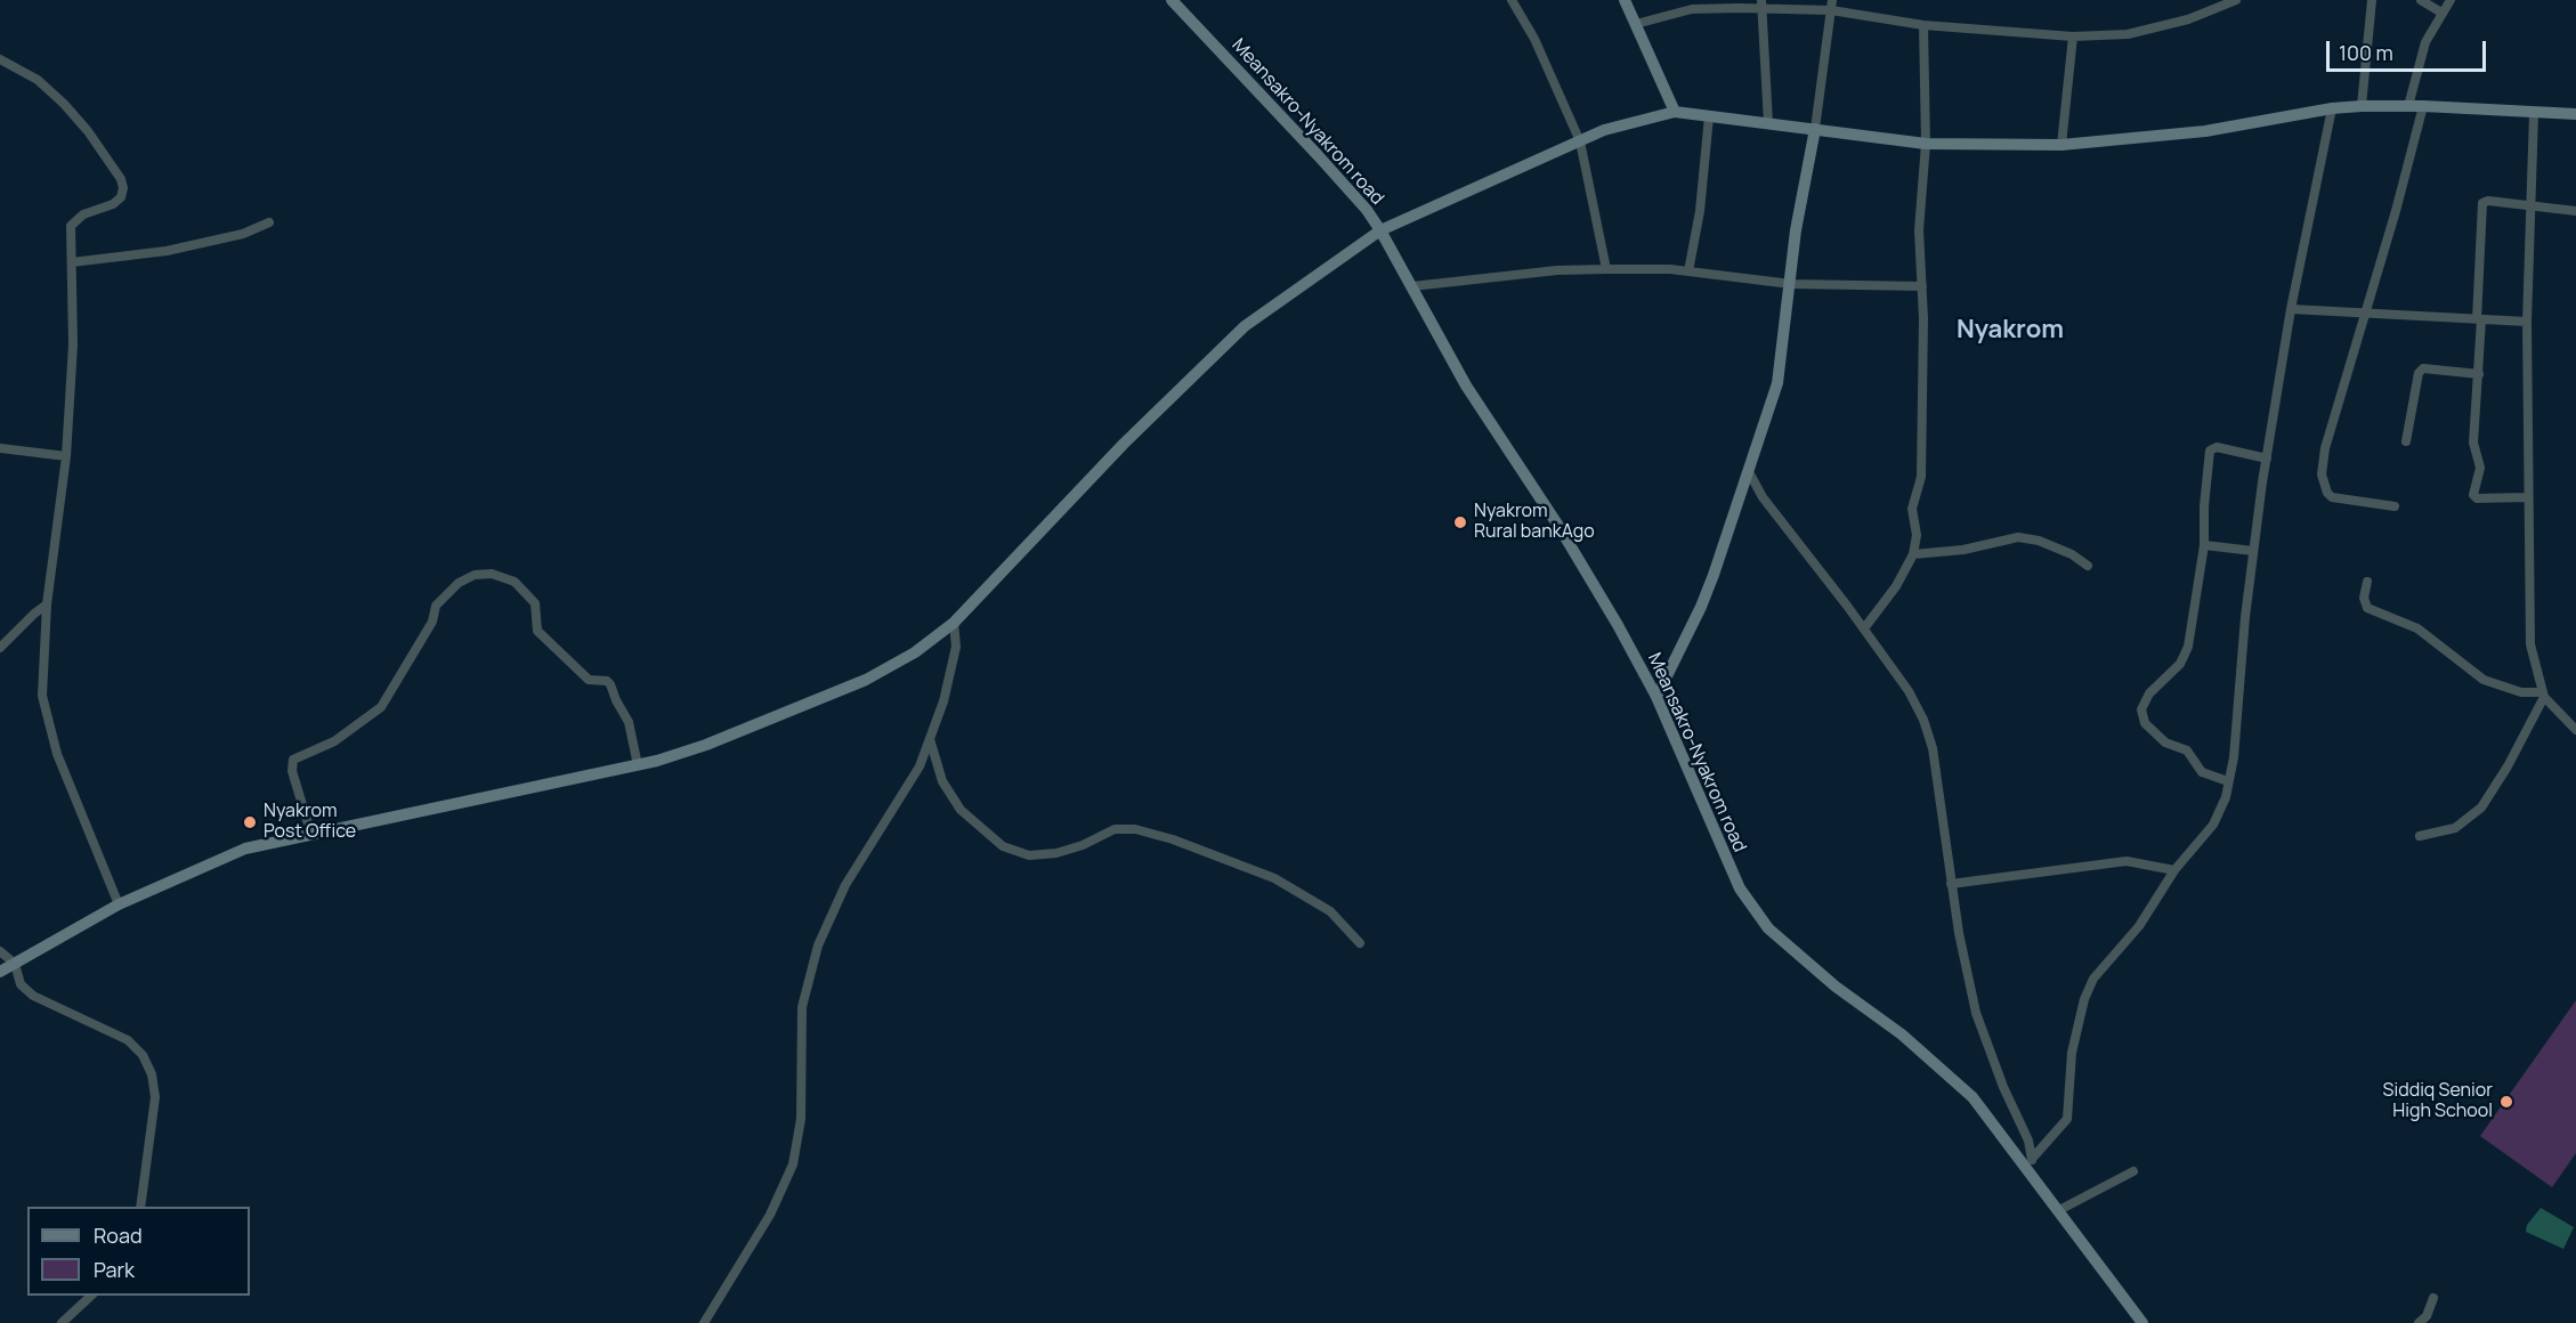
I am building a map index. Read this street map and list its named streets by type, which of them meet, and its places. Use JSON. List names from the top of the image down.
{
  "streets": {
    "street": ["Meansakro-Nyakrom road"]
  },
  "districts": ["Nyakrom"],
  "places": ["Nyakrom Rural bankAgo", "Nyakrom Post Office", "Siddiq Senior High School"],
  "legend": ["Road", "Park"],
  "scale_bar": "100 m"
}
